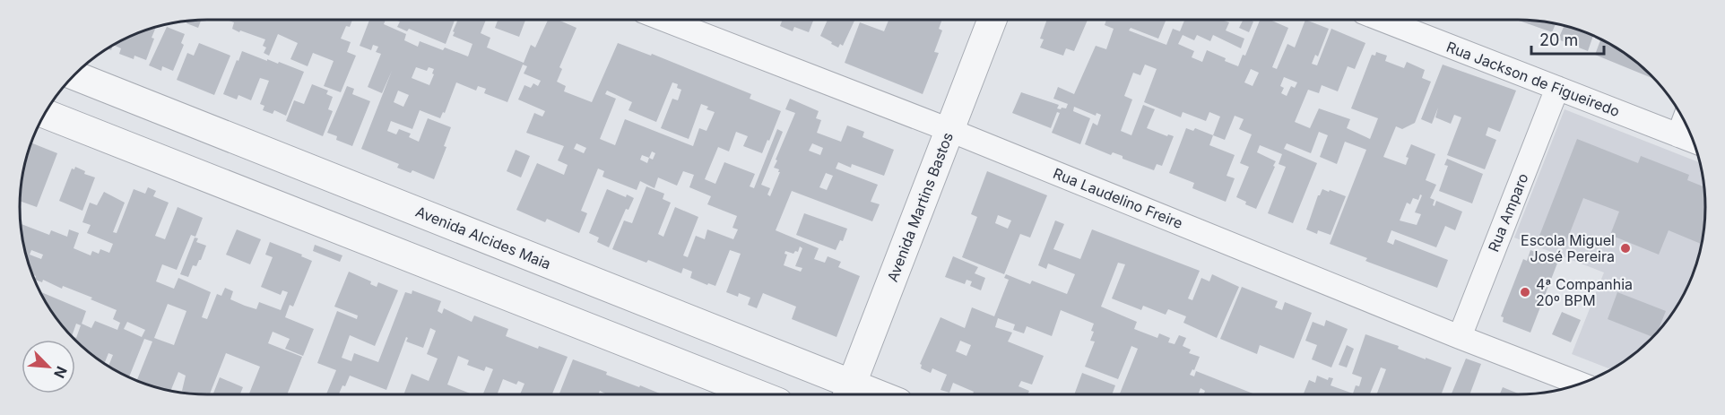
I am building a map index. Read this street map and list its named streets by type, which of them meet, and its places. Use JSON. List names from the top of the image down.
{
  "streets": {
    "street": [
      "Rua Jackson de Figueiredo",
      "Rua Laudelino Freire",
      "Avenida Martins Bastos",
      "Rua Amparo",
      "Avenida Alcides Maia"
    ]
  },
  "crossings": [
    ["Rua Jackson de Figueiredo", "Rua Amparo"],
    ["Rua Laudelino Freire", "Avenida Martins Bastos"],
    ["Rua Laudelino Freire", "Rua Amparo"],
    ["Avenida Martins Bastos", "Avenida Alcides Maia"]
  ],
  "places": ["Escola Miguel José Pereira", "4ª Companhia 20º BPM"],
  "scale_bar": "20 m",
  "north": "bottom right"
}
